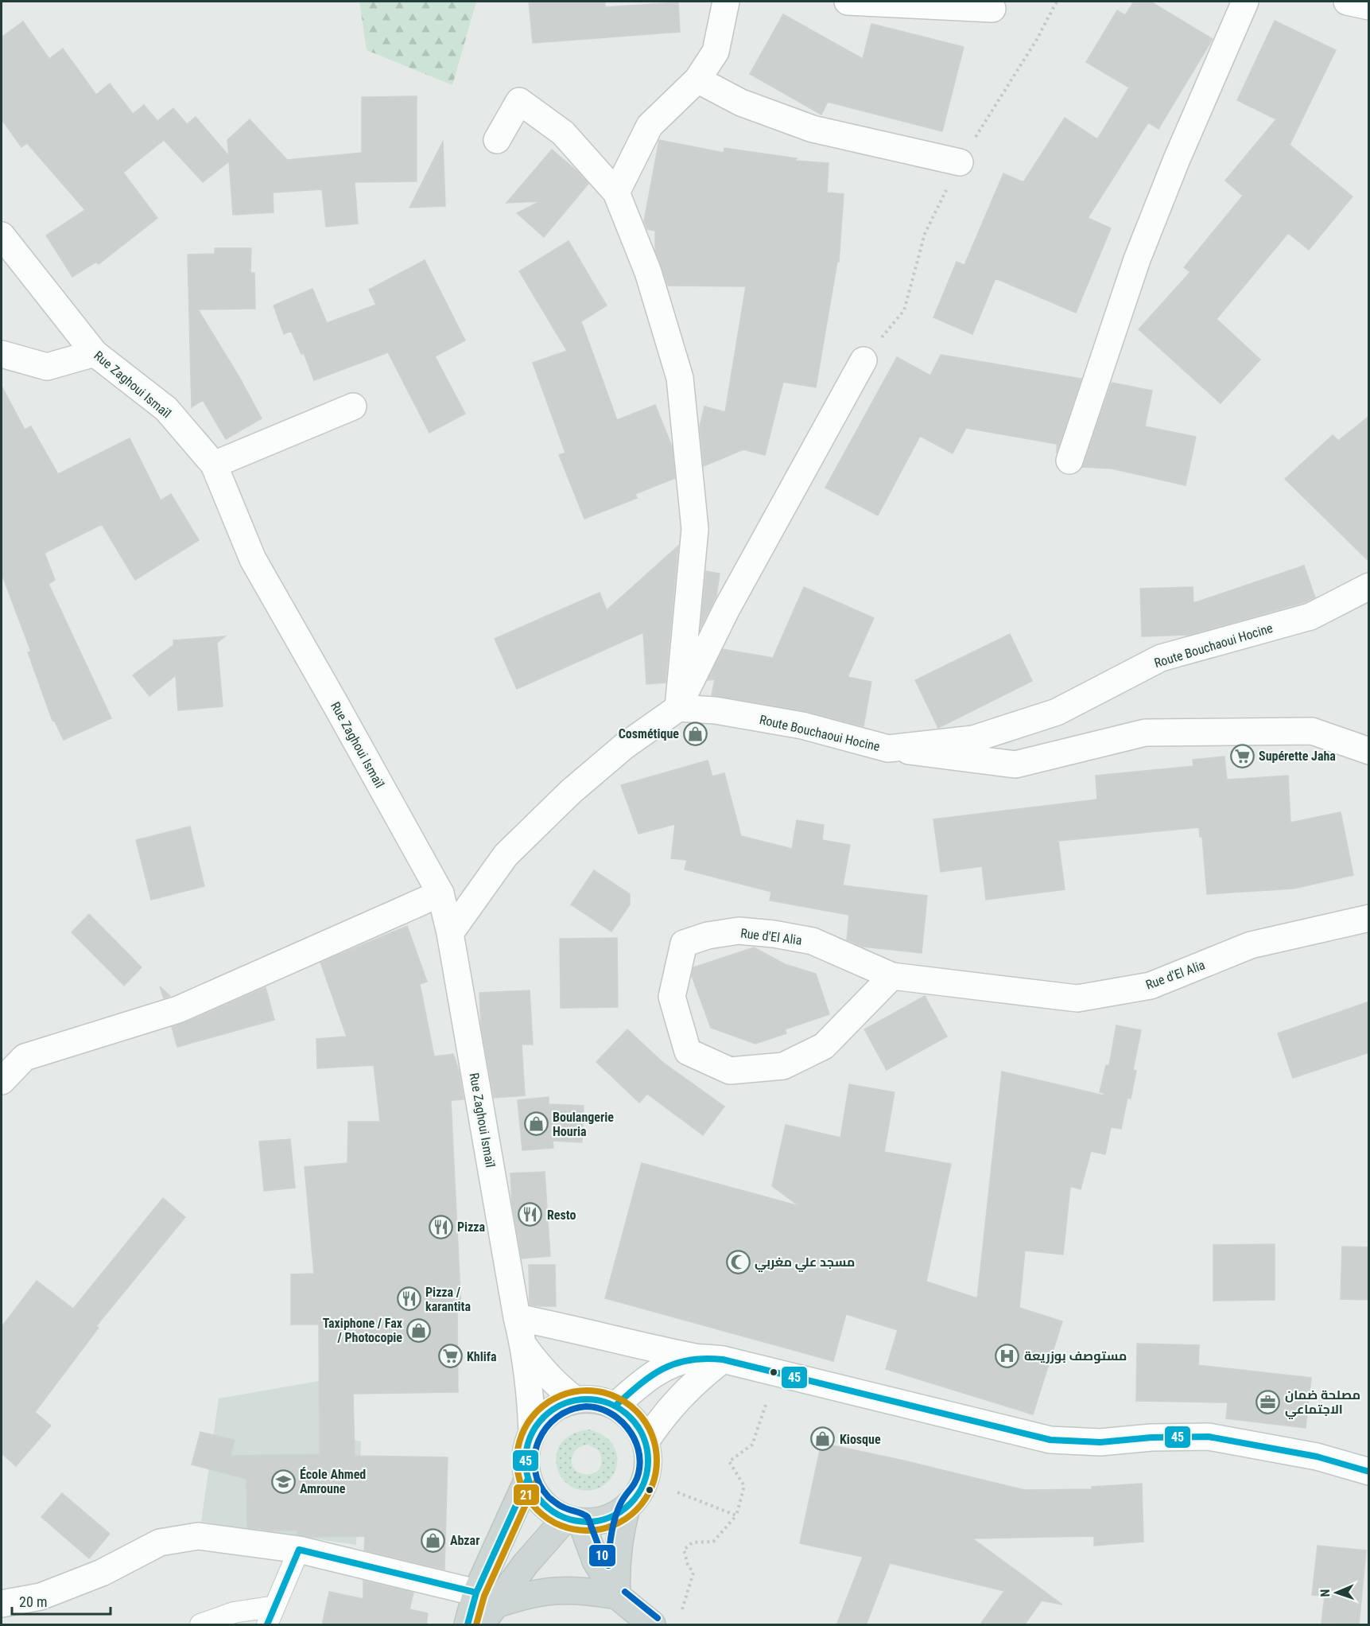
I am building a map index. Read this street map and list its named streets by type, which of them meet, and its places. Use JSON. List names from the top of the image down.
{
  "streets": {
    "street": ["Rue Zaghoui Ismaïl", "Route Bouchaoui Hocine", "Rue d'El Alia"]
  },
  "places": {
    "shop": [
      "Cosmétique",
      "Boulangerie Houria",
      "Taxiphone / Fax / Photocopie",
      "Kiosque",
      "Abzar"
    ],
    "supermarket": ["Supérette Jaha", "Khlifa"],
    "restaurant": ["Resto", "Pizza", "Pizza / karantita"],
    "mosque": ["مسجد علي مغربي"],
    "hospital": ["مستوصف بوزريعة"],
    "office": ["مصلحة ضمان الاجتماعي"],
    "school or university": ["École Ahmed Amroune"]
  },
  "lines": ["transit line 45", "transit line 21", "transit line 10"],
  "scale_bar": "20 m",
  "north": "left"
}
